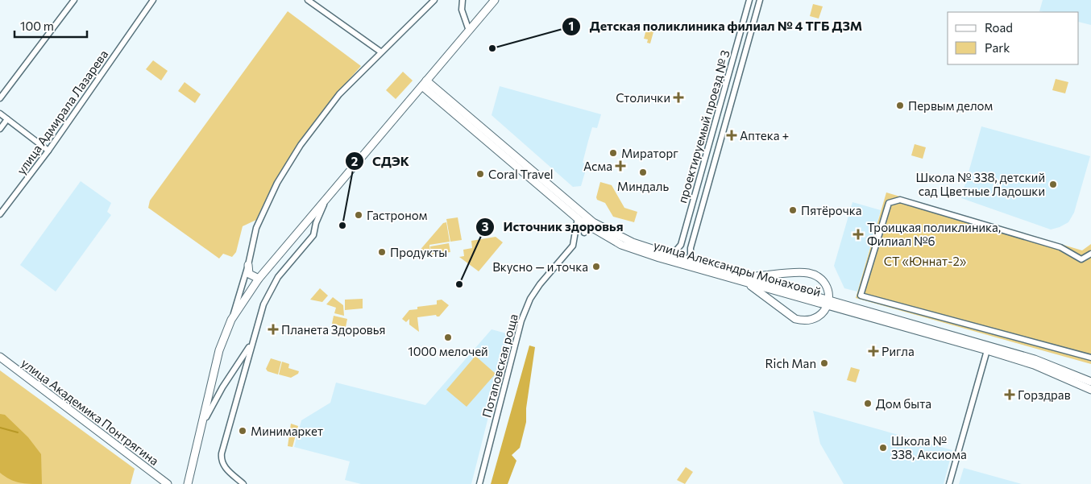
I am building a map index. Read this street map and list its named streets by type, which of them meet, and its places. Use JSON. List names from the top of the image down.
{
  "streets": {
    "main road": ["улица Александры Монаховой", "улица Академика Понтрягина"],
    "street": ["улица Адмирала Лазарева", "проектируемый проезд № 3", "Потаповская роща"]
  },
  "crossings": [
    ["проектируемый проезд № 3", "улица Александры Монаховой"],
    ["улица Александры Монаховой", "Потаповская роща"]
  ],
  "parks": ["СТ «Юннат-2»"],
  "places": {
    "other": [
      "Детская поликлиника филиал № 4 ТГБ ДЗМ",
      "Первым делом",
      "Мираторг",
      "Миндаль",
      "Coral Travel",
      "Школа № 338, детский сад Цветные Ладошки",
      "Пятёрочка",
      "Гастроном",
      "СДЭК",
      "Продукты",
      "Вкусно — и точка",
      "Источник здоровья",
      "1000 мелочей",
      "Rich Man",
      "Дом быта",
      "Минимаркет",
      "Школа № 338, Аксиома"
    ],
    "health": [
      "Столички",
      "Аптека +",
      "Асма",
      "Троицкая поликлиника, Филиал №6",
      "Планета Здоровья",
      "Ригла",
      "Горздрав"
    ]
  },
  "legend": ["Road", "Park"],
  "scale_bar": "100 m"
}
